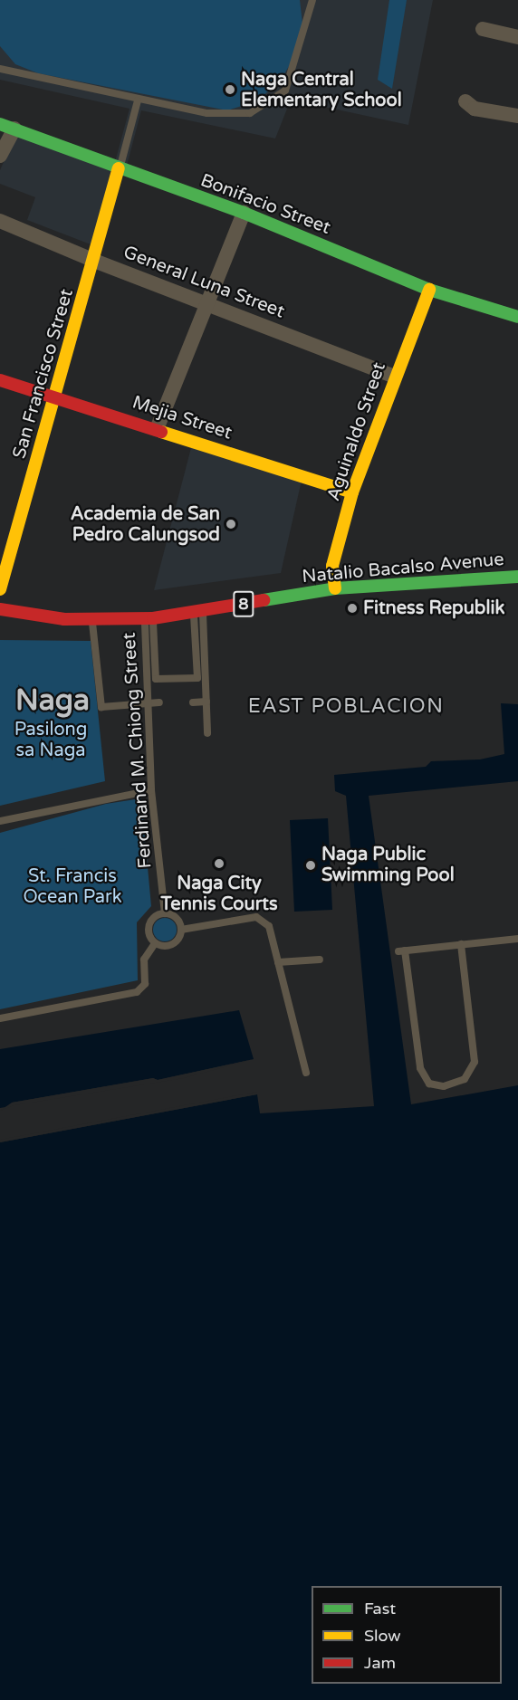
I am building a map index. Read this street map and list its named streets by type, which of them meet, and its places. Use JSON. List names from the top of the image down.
{
  "streets": {
    "main road": [
      "Bonifacio Street",
      "San Francisco Street",
      "Mejia Street",
      "Aguinaldo Street",
      "Natalio Bacalso Avenue",
      "8"
    ],
    "street": ["General Luna Street"],
    "lane": ["Ferdinand M. Chiong Street"]
  },
  "crossings": [
    ["Bonifacio Street", "San Francisco Street"],
    ["Bonifacio Street", "Aguinaldo Street"],
    ["General Luna Street", "San Francisco Street"],
    ["General Luna Street", "Aguinaldo Street"],
    ["San Francisco Street", "Mejia Street"],
    ["Mejia Street", "Aguinaldo Street"],
    ["Aguinaldo Street", "Natalio Bacalso Avenue"],
    ["Natalio Bacalso Avenue", "Ferdinand M. Chiong Street"]
  ],
  "districts": ["Naga", "EAST POBLACION"],
  "parks": ["Pasilong sa Naga", "St. Francis Ocean Park"],
  "places": [
    "Naga Central Elementary School",
    "Academia de San Pedro Calungsod",
    "Fitness Republik",
    "Naga City Tennis Courts",
    "Naga Public Swimming Pool"
  ],
  "legend": ["Fast", "Slow", "Jam"]
}
